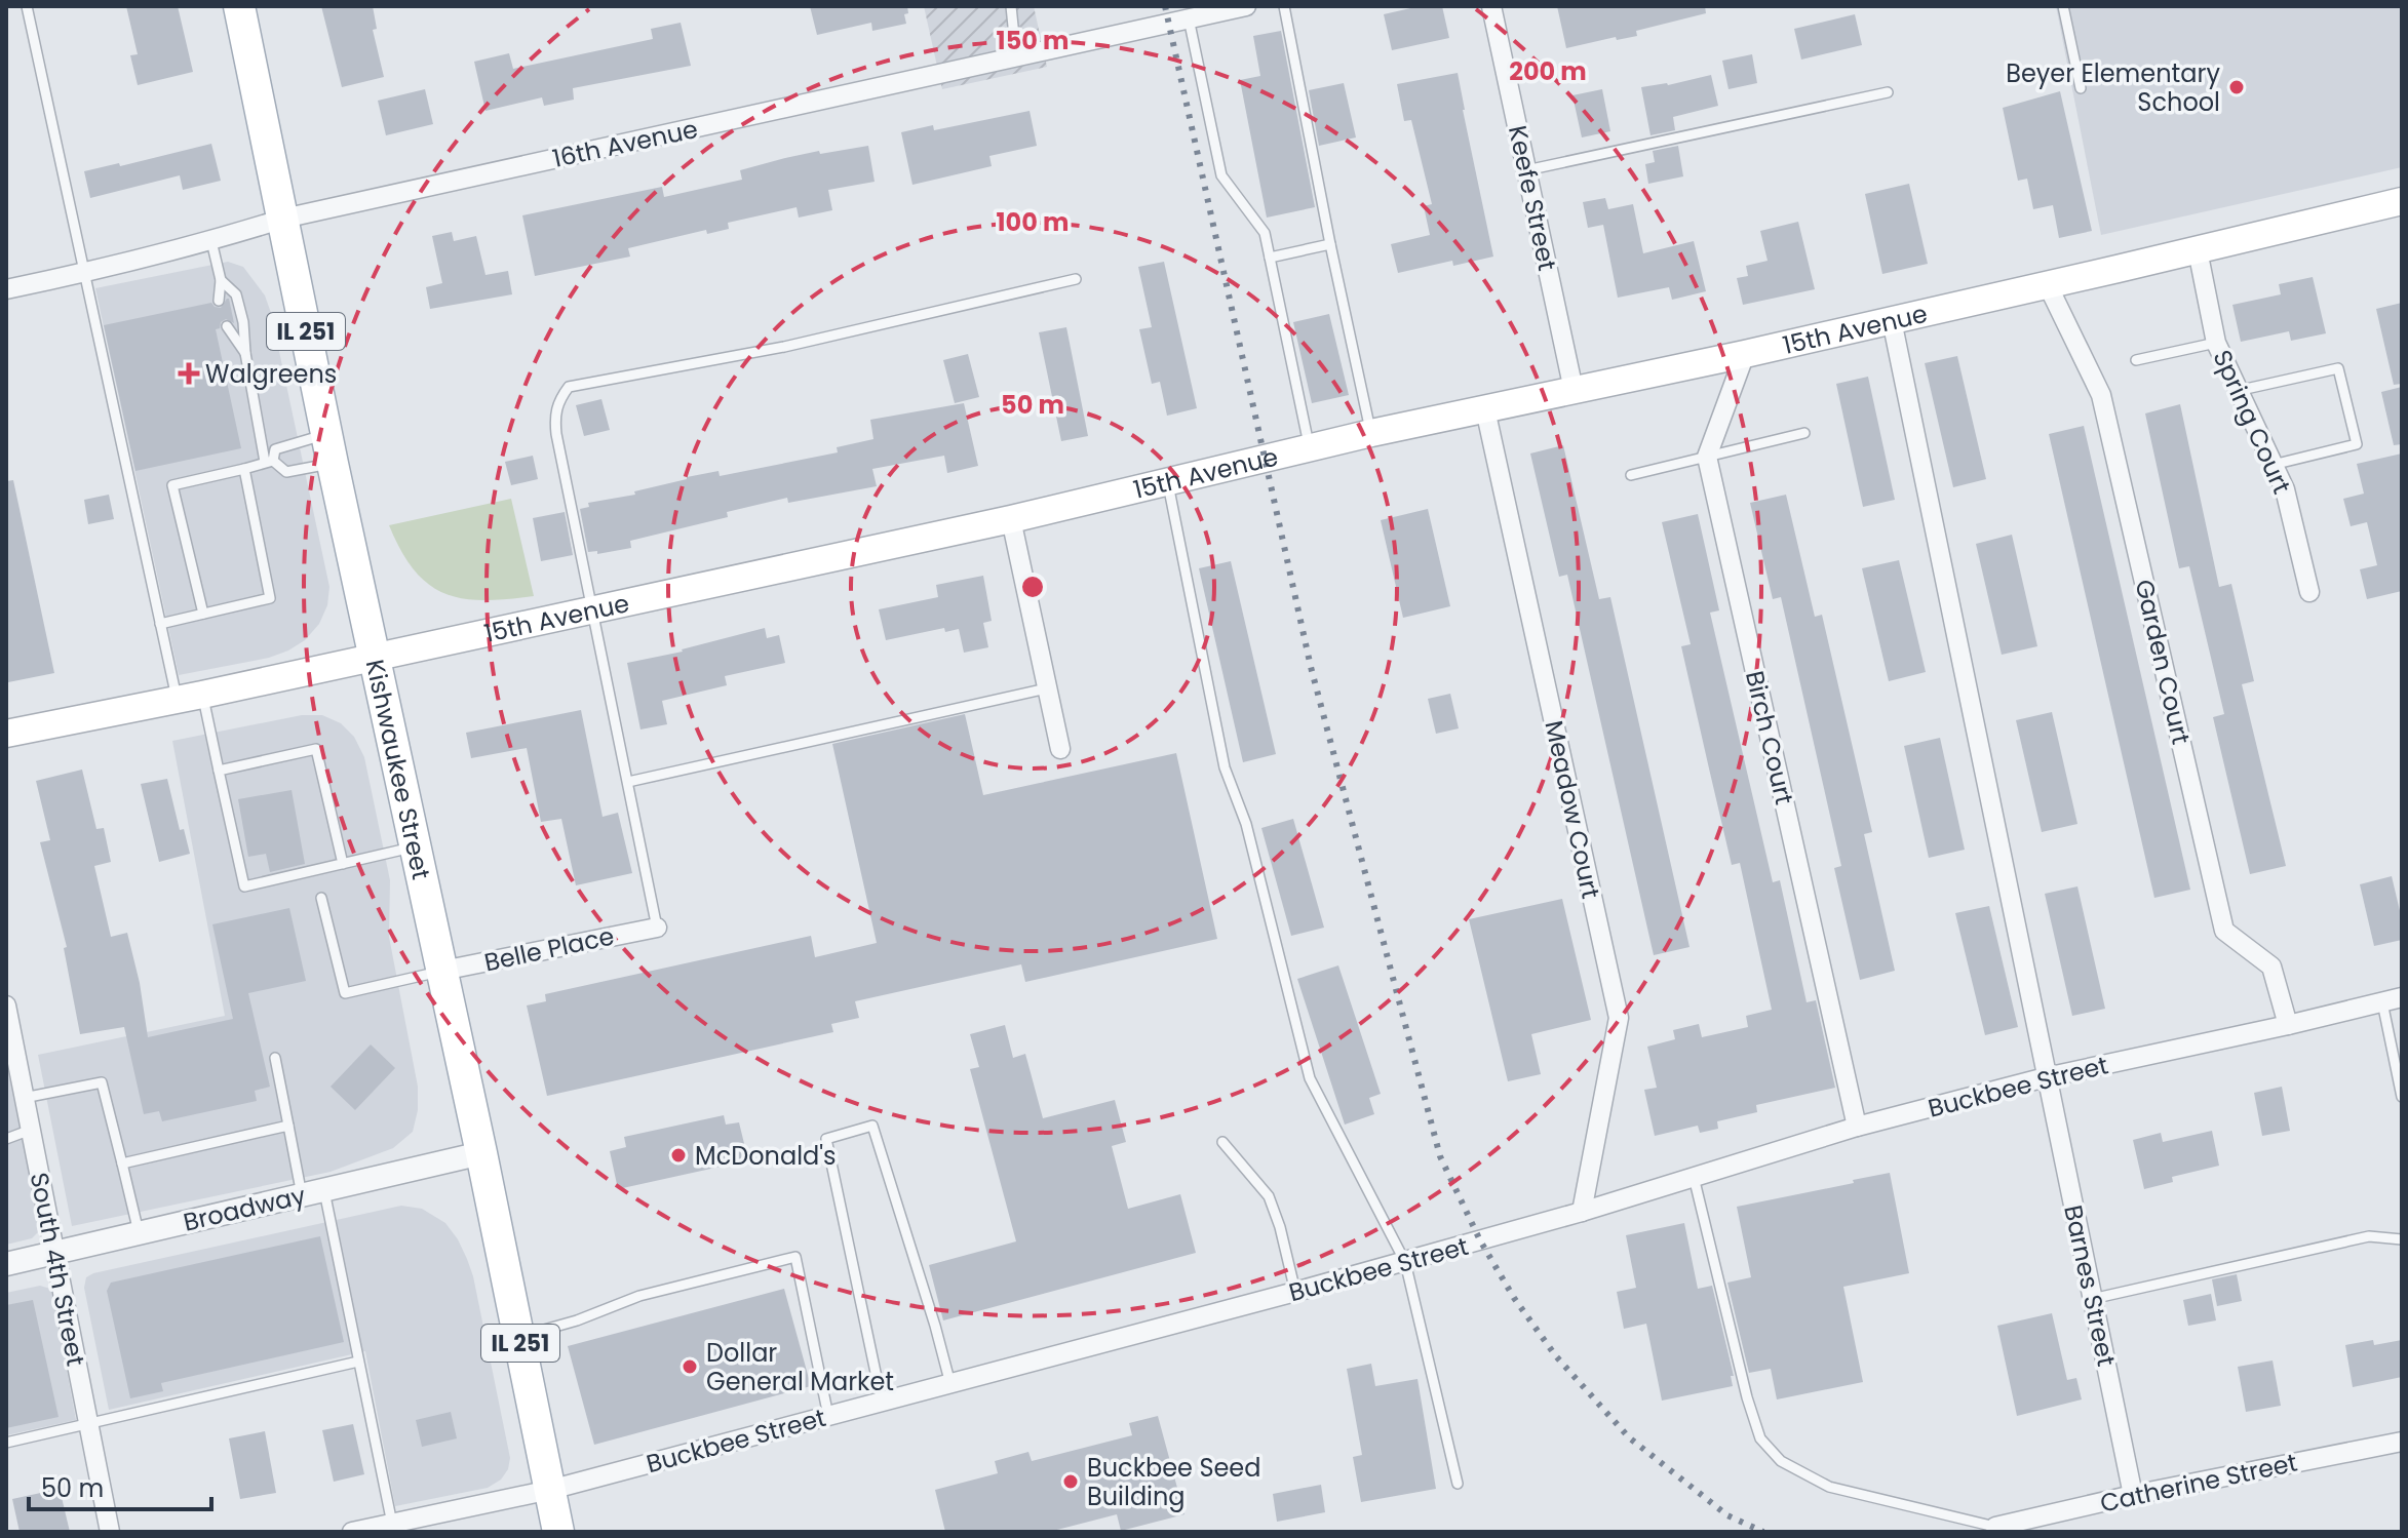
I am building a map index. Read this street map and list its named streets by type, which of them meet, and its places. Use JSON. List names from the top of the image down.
{
  "streets": {
    "main road": ["15th Avenue", "IL 251", "Kishwaukee Street"],
    "street": [
      "16th Avenue",
      "Keefe Street",
      "Spring Court",
      "Garden Court",
      "Birch Court",
      "Meadow Court",
      "Belle Place",
      "Buckbee Street",
      "Broadway",
      "South 4th Street",
      "Barnes Street",
      "Catherine Street"
    ]
  },
  "crossings": [
    ["16th Avenue", "Kishwaukee Street"],
    ["Keefe Street", "15th Avenue"],
    ["15th Avenue", "Spring Court"],
    ["15th Avenue", "Garden Court"],
    ["15th Avenue", "Kishwaukee Street"],
    ["15th Avenue", "Meadow Court"],
    ["Garden Court", "Buckbee Street"],
    ["Birch Court", "Buckbee Street"],
    ["Kishwaukee Street", "Belle Place"],
    ["Kishwaukee Street", "Buckbee Street"],
    ["Kishwaukee Street", "Broadway"],
    ["Meadow Court", "Buckbee Street"],
    ["Buckbee Street", "Barnes Street"],
    ["Broadway", "South 4th Street"],
    ["Barnes Street", "Catherine Street"]
  ],
  "places": {
    "other": [
      "Beyer Elementary School",
      "McDonald's",
      "Dollar General Market",
      "Buckbee Seed Building"
    ],
    "health": ["Walgreens"]
  },
  "scale_bar": "50 m",
  "rings": [
    "150 m",
    "200 m",
    "100 m",
    "50 m"
  ]
}
